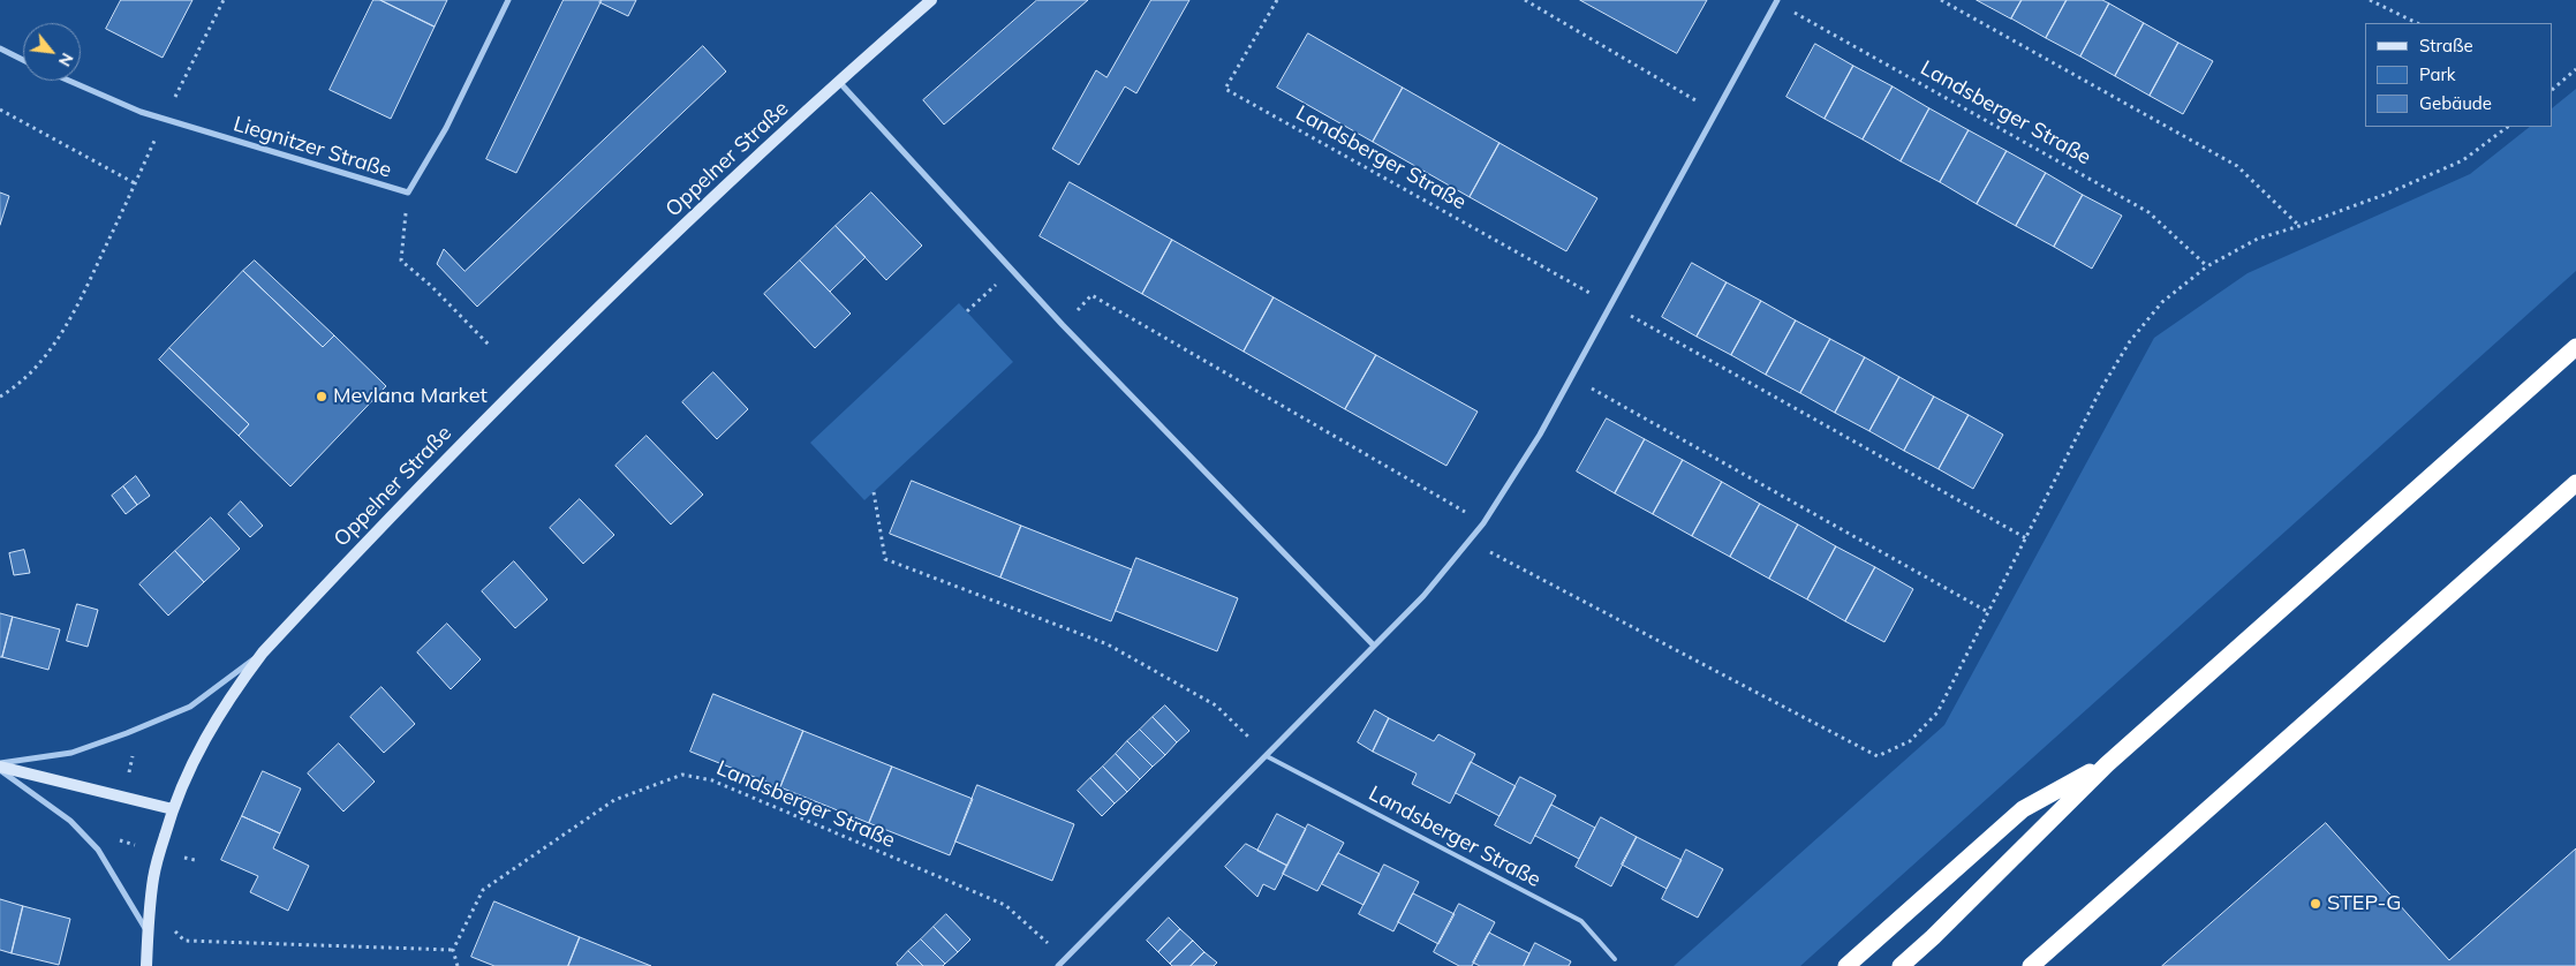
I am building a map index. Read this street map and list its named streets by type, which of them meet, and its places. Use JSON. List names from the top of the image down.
{
  "streets": {
    "street": ["Liegnitzer Straße", "Oppelner Straße"],
    "lane": ["Landsberger Straße"]
  },
  "places": ["Mevlana Market", "STEP-G"],
  "legend": ["Straße", "Park", "Gebäude"],
  "north": "bottom right"
}
